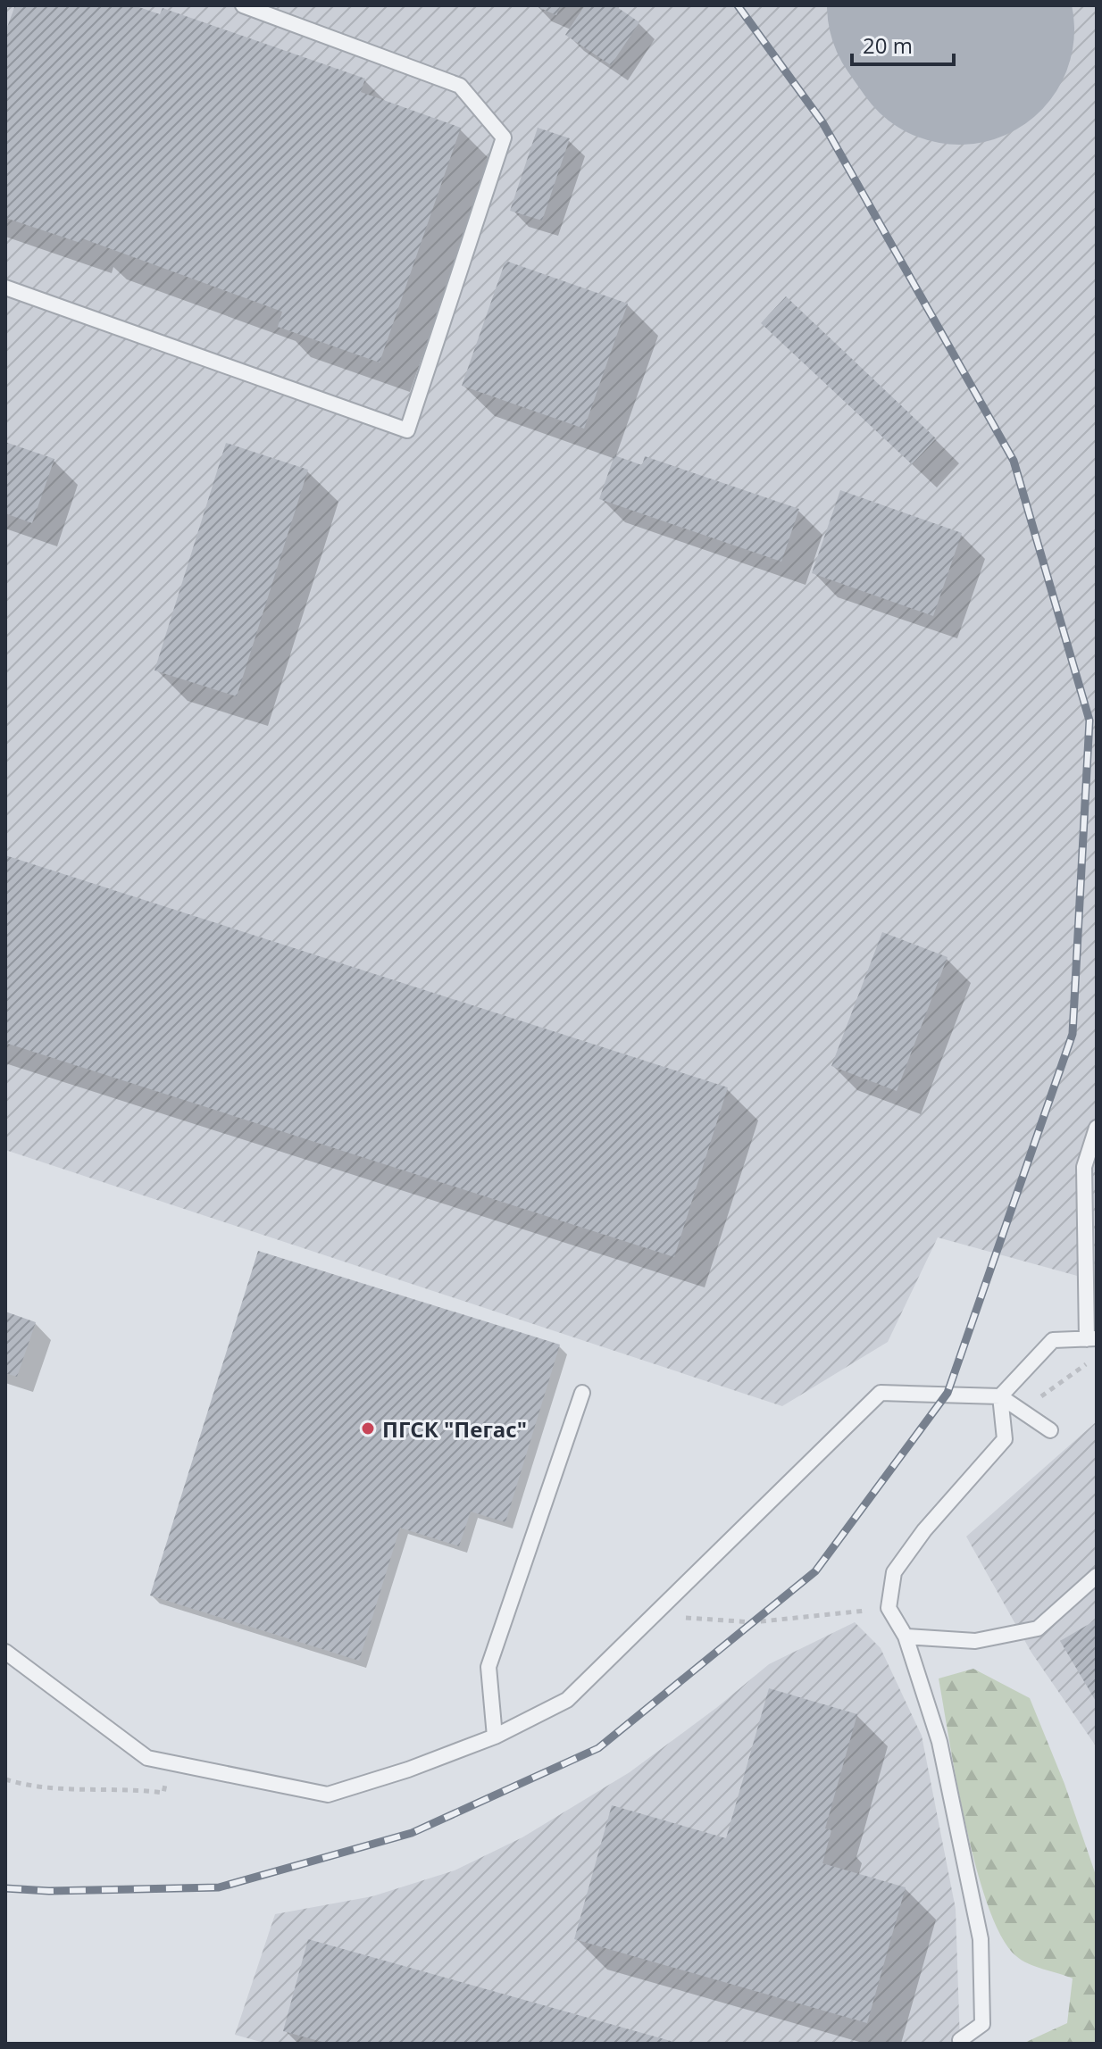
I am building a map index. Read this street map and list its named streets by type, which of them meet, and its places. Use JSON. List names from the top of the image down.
{
  "places": ["ПГСК \"Пегас\""],
  "scale_bar": "20 m"
}
